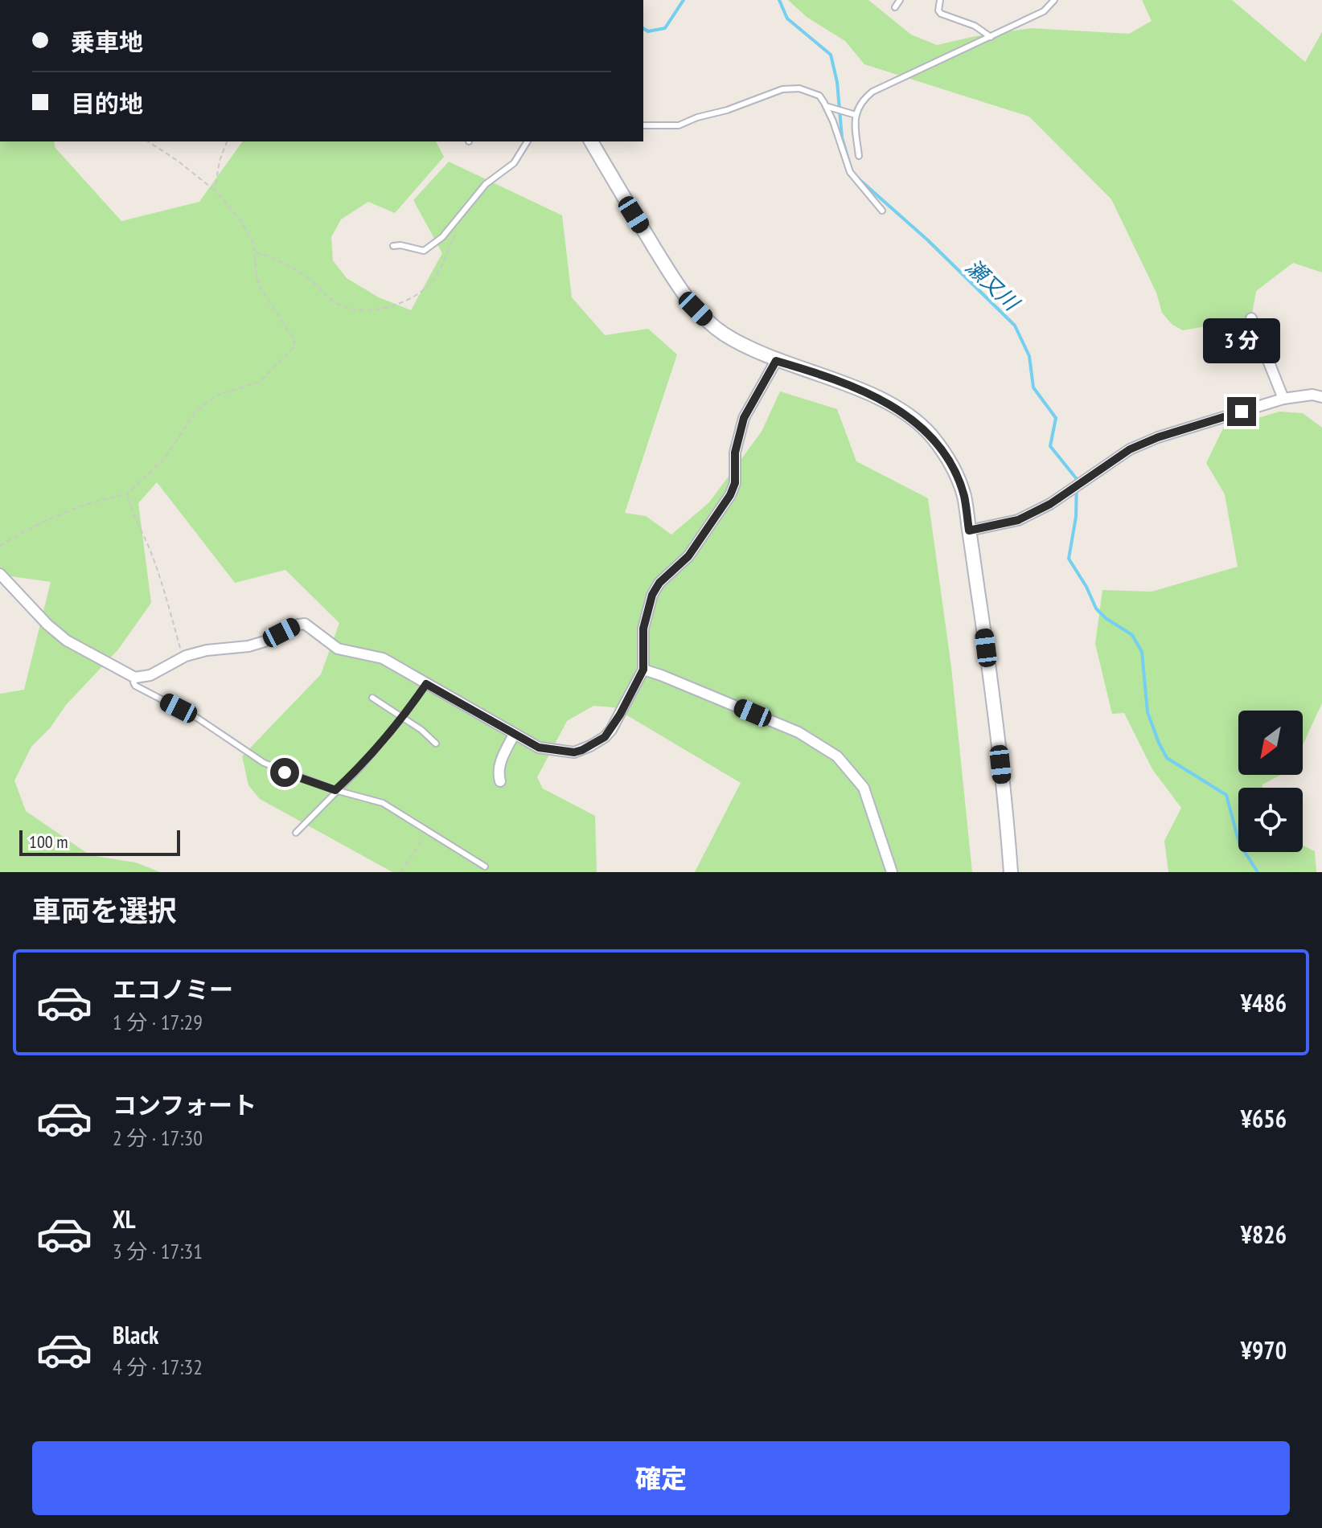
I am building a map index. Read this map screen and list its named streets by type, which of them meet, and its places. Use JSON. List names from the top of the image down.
{
  "water": ["瀬又川"],
  "scale_bar": "100 m",
  "north": "bottom left",
  "page": {
    "banner": ["乗車地", "目的地"],
    "bubble": "3 分",
    "scale": "100 m",
    "heading": "車両を選択",
    "list": [
      {
        "name": "エコノミー",
        "note": "1 分 · 17:29",
        "value": "¥486"
      },
      {
        "name": "コンフォート",
        "note": "2 分 · 17:30",
        "value": "¥656"
      },
      {
        "name": "XL",
        "note": "3 分 · 17:31",
        "value": "¥826"
      },
      {
        "name": "Black",
        "note": "4 分 · 17:32",
        "value": "¥970"
      }
    ],
    "buttons": "確定"
  }
}
